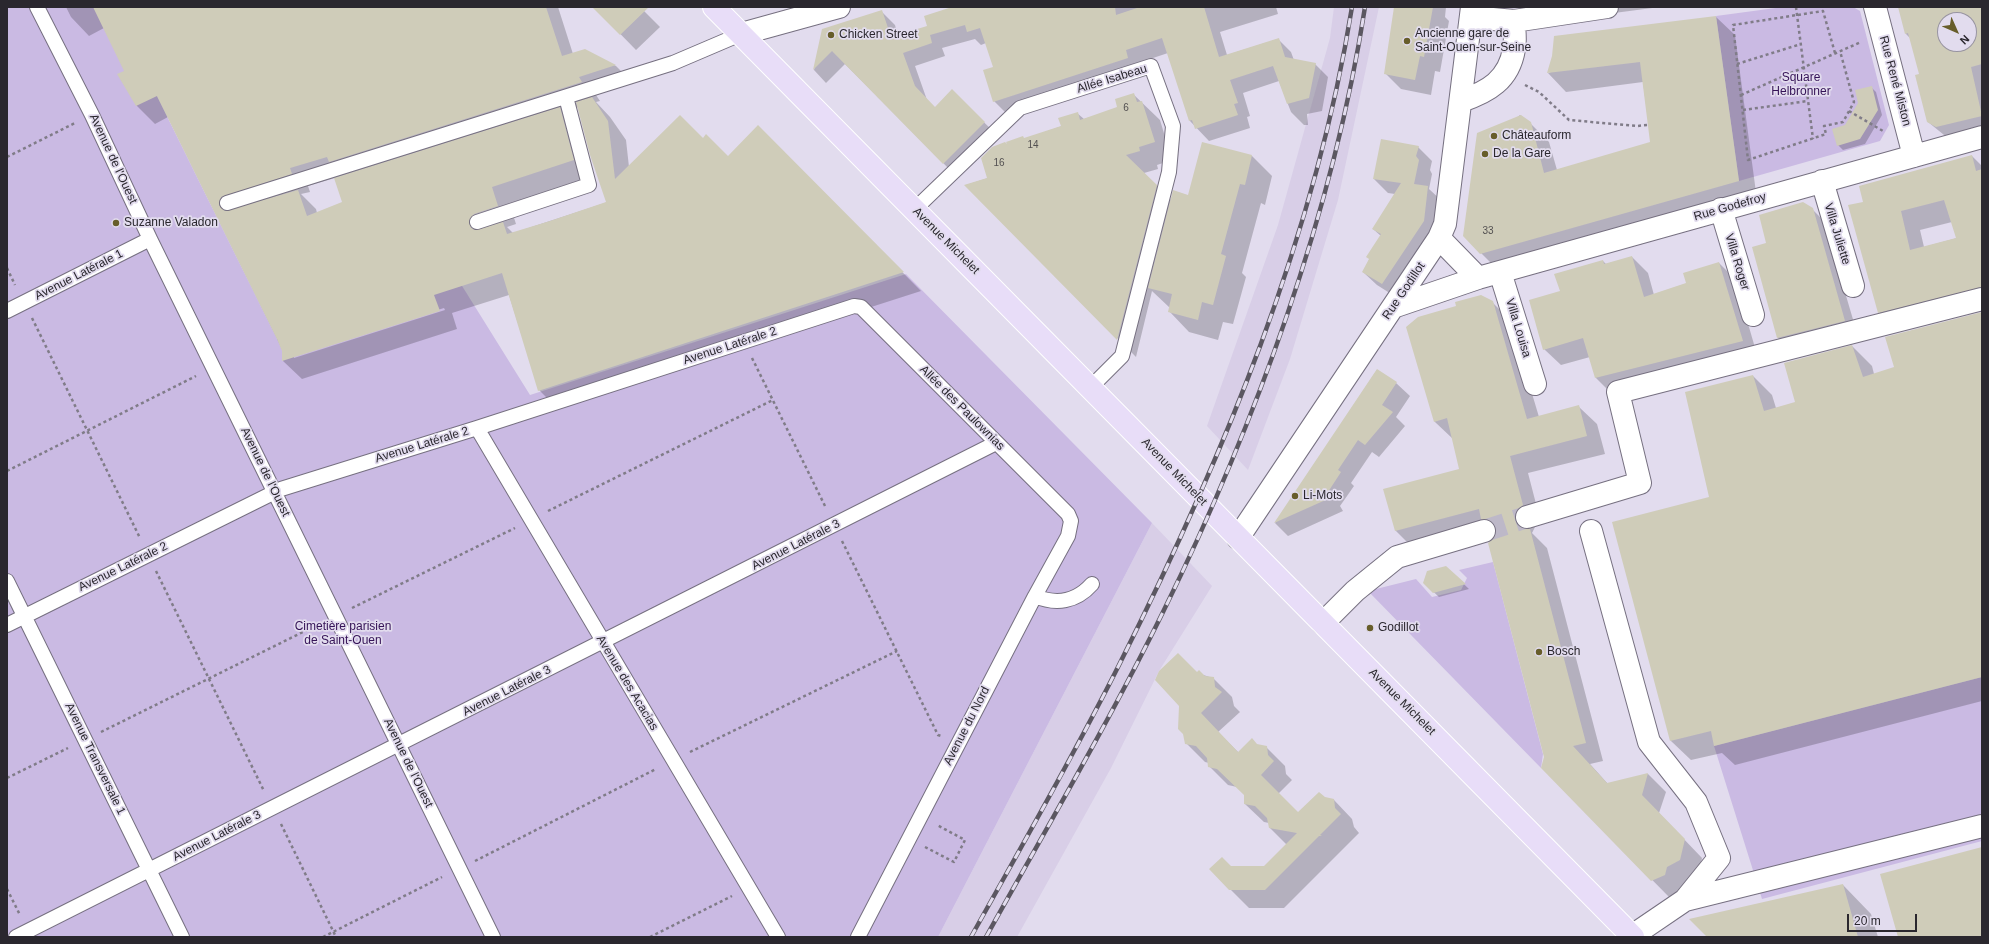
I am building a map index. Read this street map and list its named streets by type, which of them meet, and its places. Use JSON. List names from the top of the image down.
{
  "streets": {
    "main road": ["Avenue Michelet"],
    "street": [
      "Rue René Miston",
      "Rue Godefroy",
      "Villa Juliette",
      "Villa Roger",
      "Rue Godillot",
      "Villa Louisa"
    ],
    "lane": [
      "Allée Isabeau",
      "Avenue de l'Ouest",
      "Avenue Latérale 1",
      "Avenue Latérale 2",
      "Allée des Paulownias",
      "Avenue Latérale 3",
      "Avenue des Acacias",
      "Avenue du Nord",
      "Avenue Transversale 1"
    ]
  },
  "crossings": [
    ["Allée Isabeau", "Avenue Michelet"],
    ["Rue René Miston", "Rue Godefroy"],
    ["Avenue de l'Ouest", "Avenue Latérale 1"],
    ["Avenue de l'Ouest", "Avenue Latérale 2"],
    ["Avenue de l'Ouest", "Avenue Latérale 3"],
    ["Rue Godefroy", "Villa Juliette"],
    ["Rue Godefroy", "Villa Roger"],
    ["Rue Godefroy", "Rue Godillot"],
    ["Rue Godefroy", "Villa Louisa"],
    ["Avenue Michelet", "Rue Godillot"],
    ["Avenue Latérale 2", "Allée des Paulownias"],
    ["Avenue Latérale 2", "Avenue des Acacias"],
    ["Avenue Latérale 2", "Avenue Transversale 1"],
    ["Allée des Paulownias", "Avenue Latérale 3"],
    ["Allée des Paulownias", "Avenue du Nord"],
    ["Avenue Latérale 3", "Avenue des Acacias"],
    ["Avenue Latérale 3", "Avenue Transversale 1"]
  ],
  "parks": ["Square Helbronner", "Cimetière parisien de Saint-Ouen"],
  "places": [
    "Chicken Street",
    "Ancienne gare de Saint-Ouen-sur-Seine",
    "Châteauform",
    "De la Gare",
    "Suzanne Valadon",
    "Li-Mots",
    "Godillot",
    "Bosch"
  ],
  "house_numbers": [
    "6",
    "14",
    "16",
    "33"
  ],
  "scale_bar": "20 m",
  "north": "bottom right"
}
